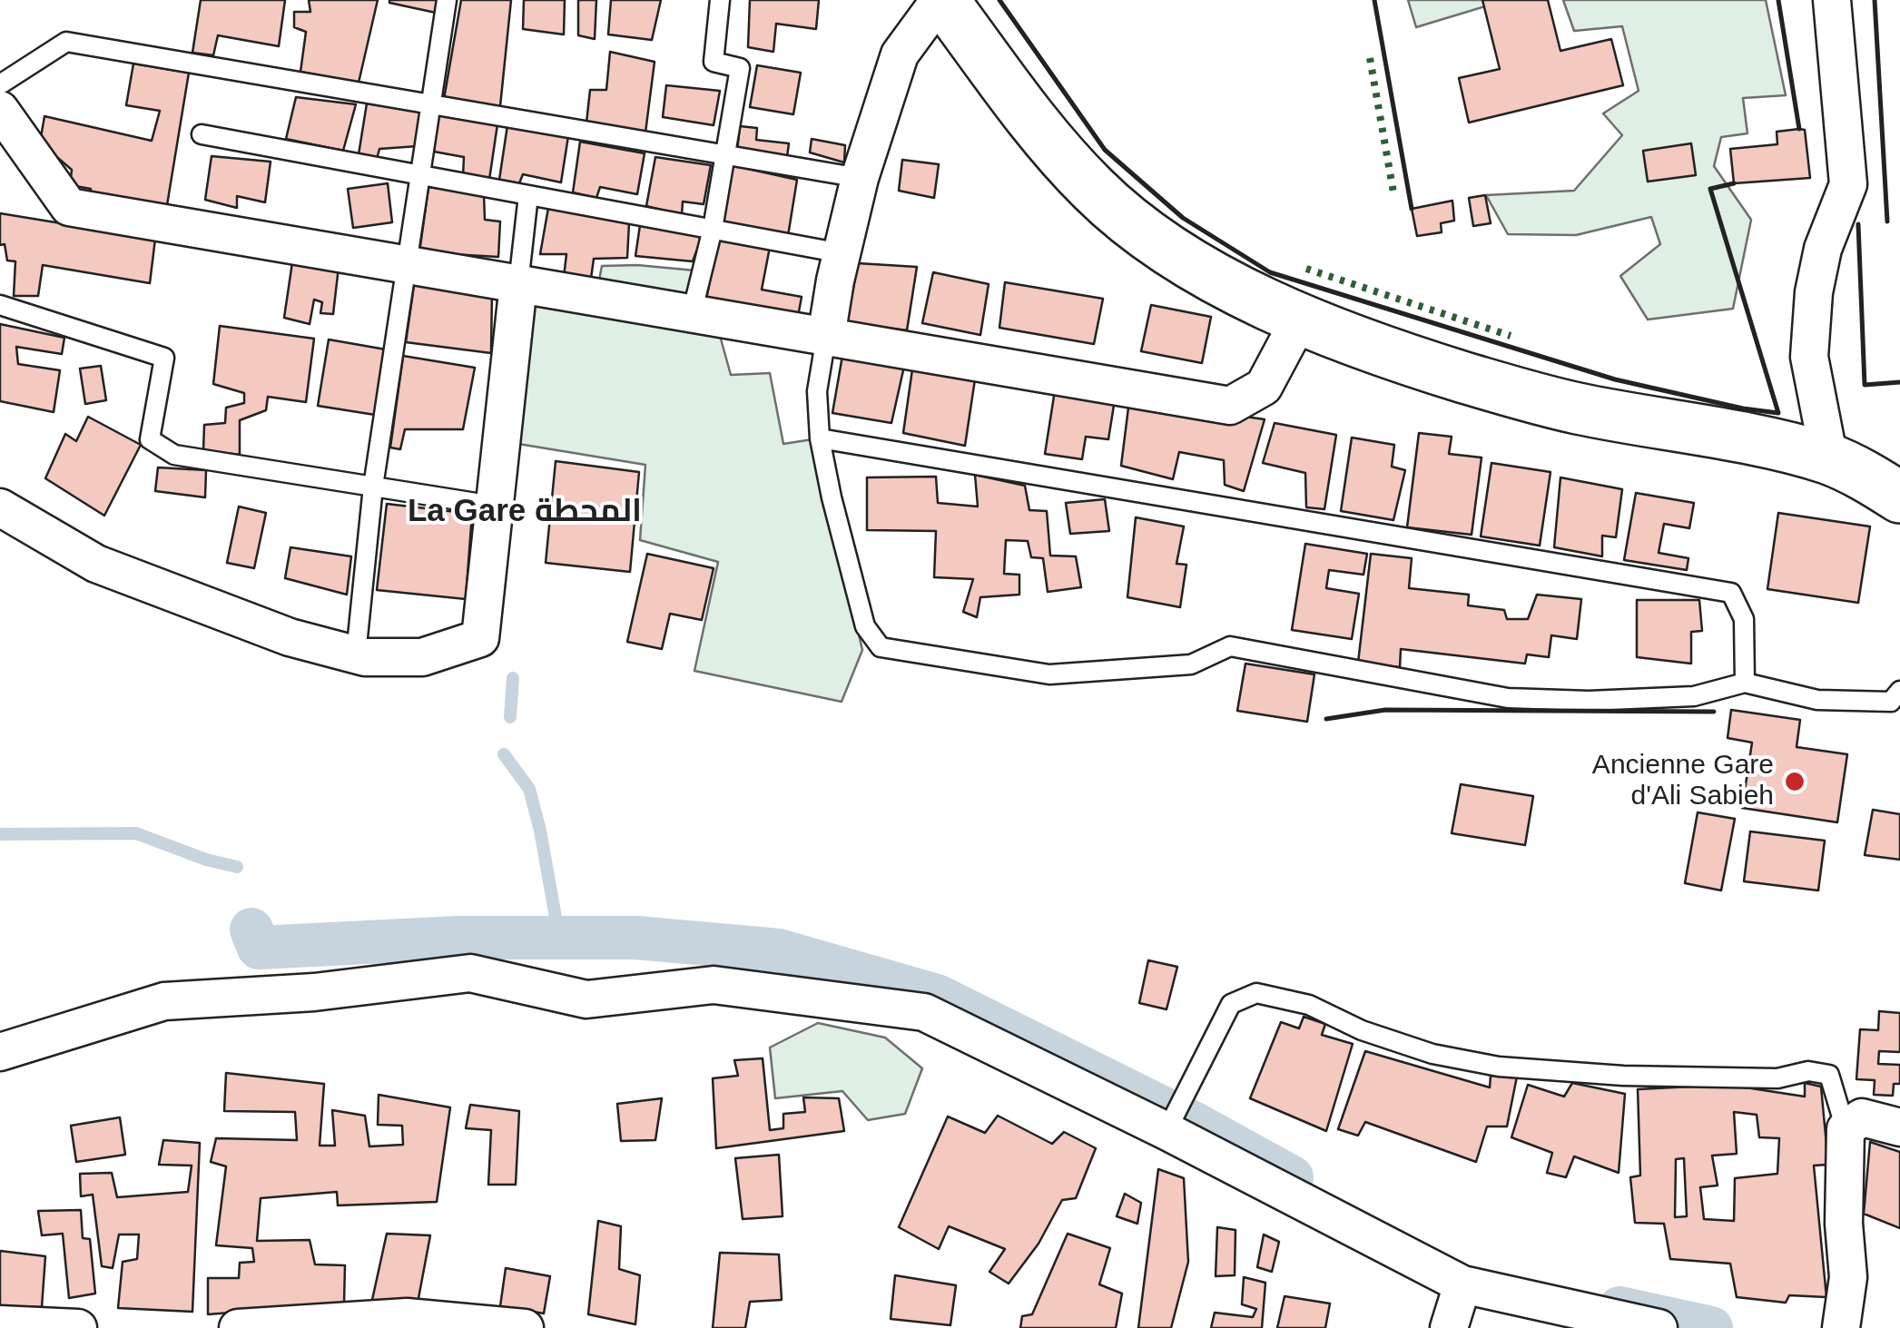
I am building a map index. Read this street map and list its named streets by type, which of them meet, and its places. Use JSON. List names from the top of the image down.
{
  "districts": ["La Gare المحطة"],
  "places": ["Ancienne Gare d'Ali Sabieh"]
}
